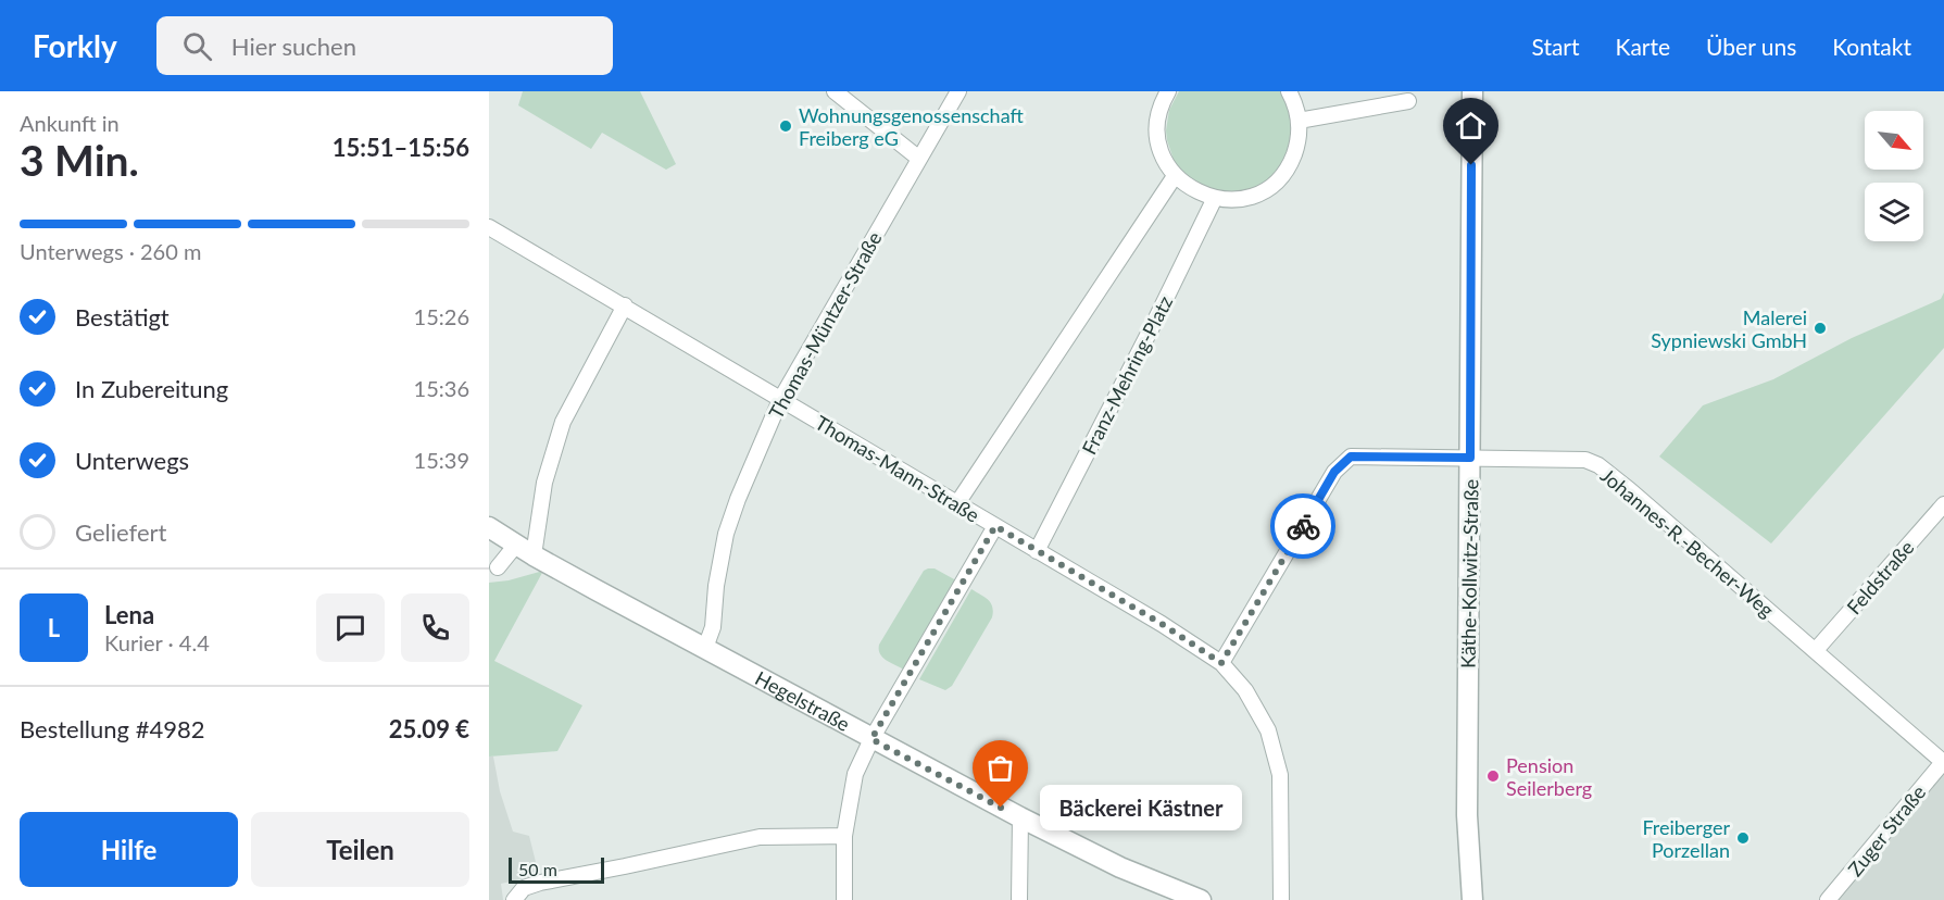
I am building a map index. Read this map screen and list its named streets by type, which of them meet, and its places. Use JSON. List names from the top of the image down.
{
  "streets": {
    "street": [
      "Thomas-Müntzer-Straße",
      "Franz-Mehring-Platz",
      "Thomas-Mann-Straße",
      "Johannes-R.-Becher-Weg",
      "Käthe-Kollwitz-Straße",
      "Feldstraße",
      "Hegelstraße",
      "Zuger Straße"
    ]
  },
  "crossings": [
    ["Thomas-Müntzer-Straße", "Thomas-Mann-Straße"],
    ["Thomas-Müntzer-Straße", "Hegelstraße"],
    ["Franz-Mehring-Platz", "Thomas-Mann-Straße"],
    ["Thomas-Mann-Straße", "Johannes-R.-Becher-Weg"],
    ["Johannes-R.-Becher-Weg", "Käthe-Kollwitz-Straße"],
    ["Johannes-R.-Becher-Weg", "Feldstraße"],
    ["Johannes-R.-Becher-Weg", "Zuger Straße"]
  ],
  "places": [
    "Wohnungsgenossenschaft Freiberg eG",
    "Malerei Sypniewski GmbH",
    "Pension Seilerberg",
    "Bäckerei Kästner",
    "Freiberger Porzellan"
  ],
  "scale_bar": "50 m",
  "north": "bottom right",
  "page": {
    "header": "Forkly",
    "search": "Hier suchen",
    "nav": [
      "Start",
      "Karte",
      "Über uns",
      "Kontakt"
    ],
    "heading": ["3 Min.", "Ankunft in", "15:51–15:56"],
    "panel": [
      "Lena",
      "Kurier · 4.4",
      "Bestellung #4982",
      "25.09 €"
    ],
    "bar": "Unterwegs · 260 m",
    "list": [
      ["Bestätigt", "15:26"],
      ["In Zubereitung", "15:36"],
      ["Unterwegs", "15:39"],
      "Geliefert"
    ],
    "round": "L",
    "bubble": "Bäckerei Kästner",
    "buttons": ["Hilfe", "Teilen"],
    "scale": "50 m"
  }
}
